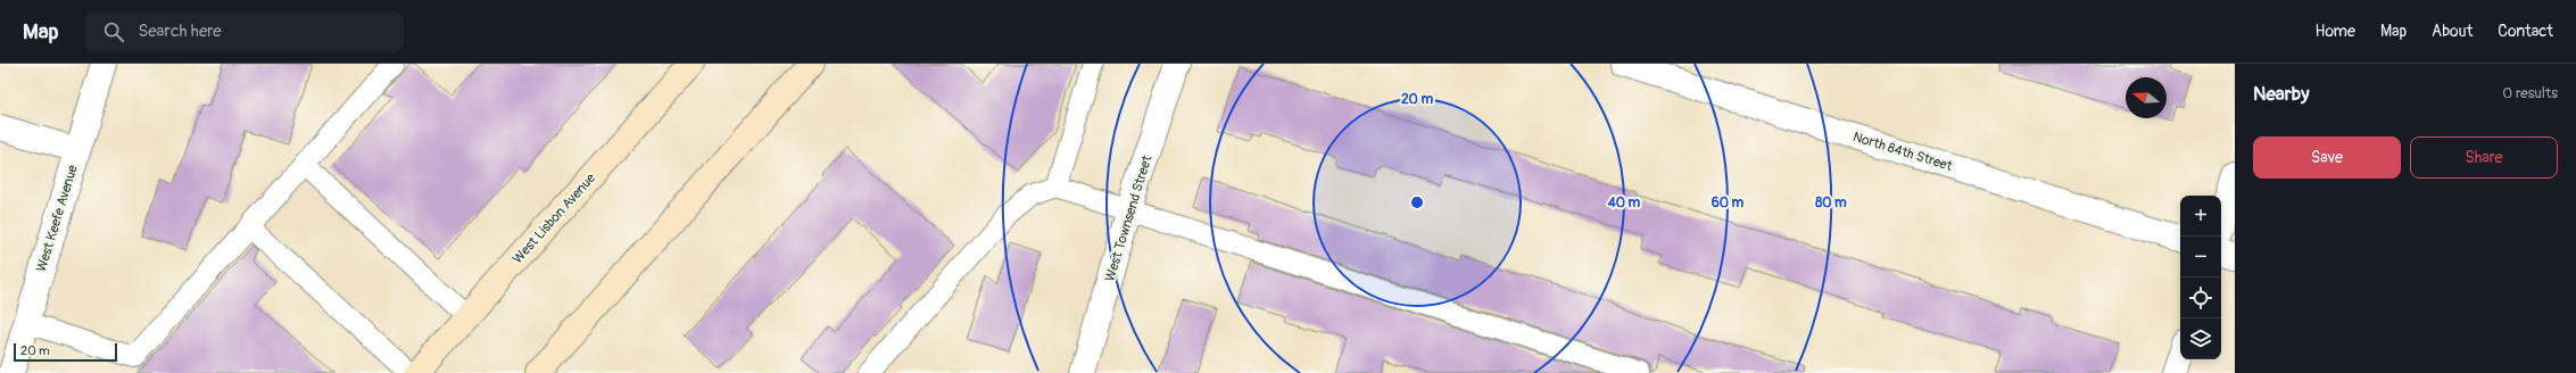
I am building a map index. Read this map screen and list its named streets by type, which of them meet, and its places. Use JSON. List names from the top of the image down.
{
  "streets": {
    "main road": ["West Lisbon Avenue"],
    "street": ["North 84th Street", "West Keefe Avenue", "West Townsend Street"]
  },
  "scale_bar": "20 m",
  "north": "left",
  "page": {
    "header": "Map",
    "search": "Search here",
    "nav": [
      "Home",
      "Map",
      "About",
      "Contact"
    ],
    "heading": ["Nearby", "0 results"],
    "buttons": ["Save", "Share"],
    "map_buttons": ["+", "−"],
    "scale": "20 m"
  },
  "rings": [
    "20 m",
    "40 m",
    "60 m",
    "80 m"
  ]
}
